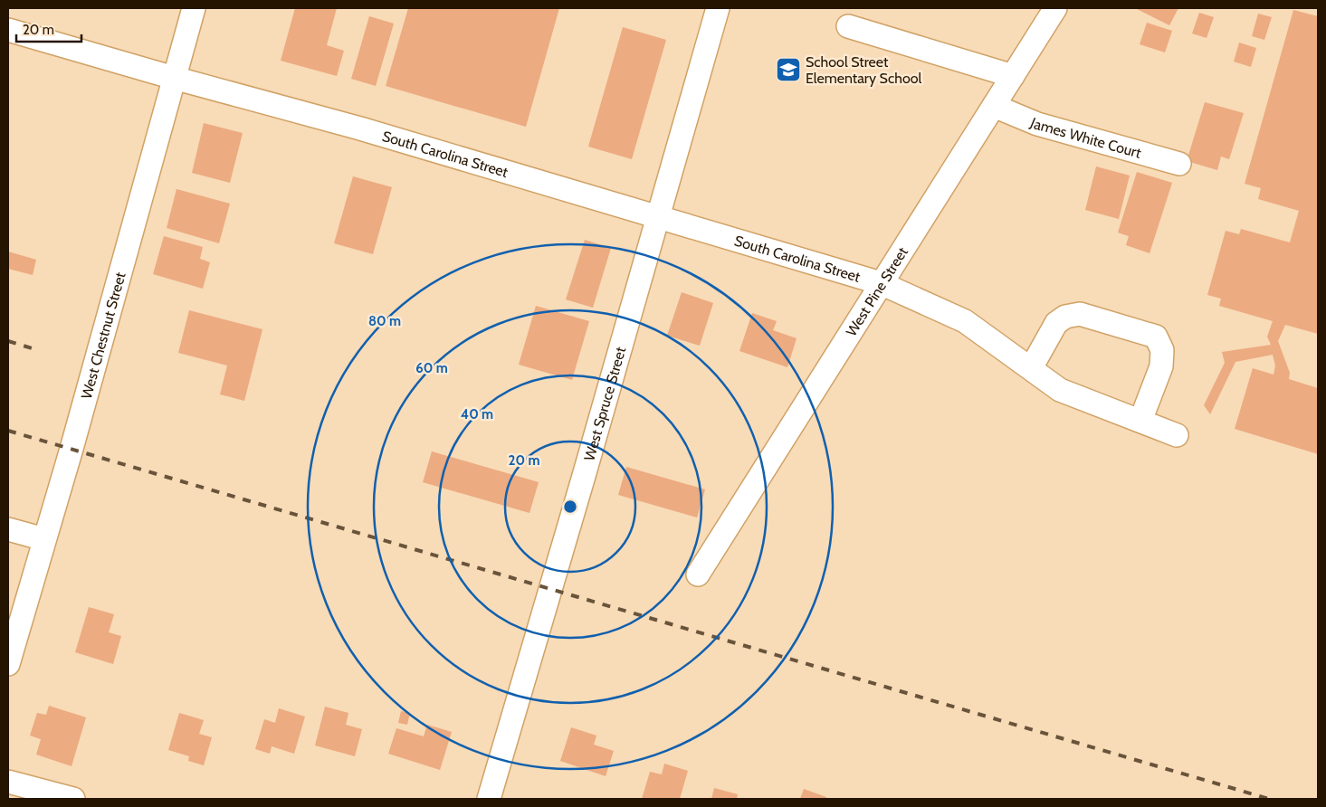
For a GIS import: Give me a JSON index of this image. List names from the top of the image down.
{
  "streets": {
    "street": [
      "James White Court",
      "South Carolina Street",
      "West Pine Street",
      "West Chestnut Street",
      "West Spruce Street"
    ]
  },
  "crossings": [
    ["James White Court", "West Pine Street"],
    ["South Carolina Street", "West Pine Street"],
    ["South Carolina Street", "West Chestnut Street"],
    ["South Carolina Street", "West Spruce Street"]
  ],
  "places": {
    "school or university": ["School Street Elementary School"]
  },
  "scale_bar": "20 m",
  "rings": [
    "80 m",
    "60 m",
    "40 m",
    "20 m"
  ]
}
